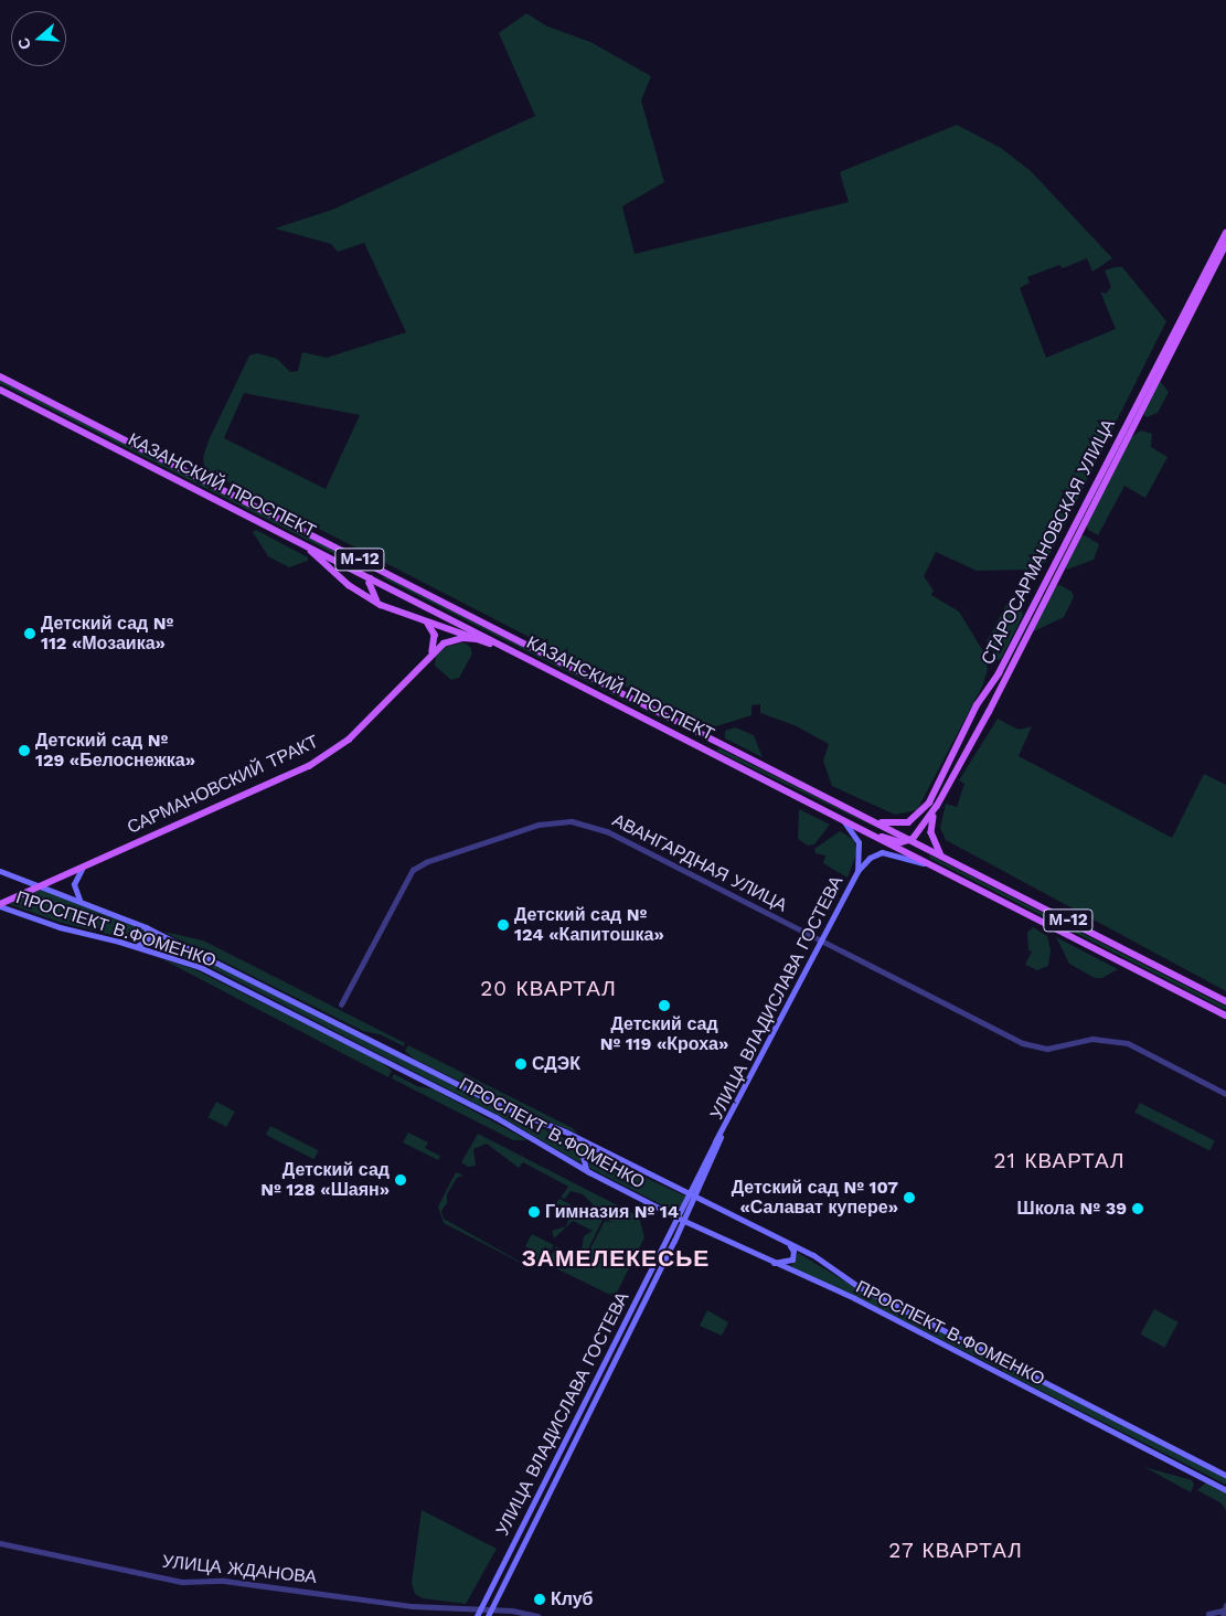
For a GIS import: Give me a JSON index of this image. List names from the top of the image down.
{
  "streets": {
    "main road": [
      "КАЗАНСКИЙ ПРОСПЕКТ",
      "СТАРОСАРМАНОВСКАЯ УЛИЦА",
      "М-12",
      "САРМАНОВСКИЙ ТРАКТ",
      "ПРОСПЕКТ В.ФОМЕНКО",
      "УЛИЦА ВЛАДИСЛАВА ГОСТЕВА"
    ],
    "street": ["АВАНГАРДНАЯ УЛИЦА", "УЛИЦА ЖДАНОВА"]
  },
  "crossings": [
    ["КАЗАНСКИЙ ПРОСПЕКТ", "СТАРОСАРМАНОВСКАЯ УЛИЦА"],
    ["КАЗАНСКИЙ ПРОСПЕКТ", "УЛИЦА ВЛАДИСЛАВА ГОСТЕВА"],
    ["САРМАНОВСКИЙ ТРАКТ", "ПРОСПЕКТ В.ФОМЕНКО"],
    ["АВАНГАРДНАЯ УЛИЦА", "УЛИЦА ВЛАДИСЛАВА ГОСТЕВА"],
    ["ПРОСПЕКТ В.ФОМЕНКО", "УЛИЦА ВЛАДИСЛАВА ГОСТЕВА"],
    ["УЛИЦА ВЛАДИСЛАВА ГОСТЕВА", "УЛИЦА ЖДАНОВА"]
  ],
  "districts": [
    "20 КВАРТАЛ",
    "21 КВАРТАЛ",
    "ЗАМЕЛЕКЕСЬЕ",
    "27 КВАРТАЛ"
  ],
  "places": [
    "Детский сад № 112 «Мозаика»",
    "Детский сад № 129 «Белоснежка»",
    "Детский сад № 124 «Капитошка»",
    "Детский сад № 119 «Кроха»",
    "СДЭК",
    "Детский сад № 128 «Шаян»",
    "Детский сад № 107 «Салават купере»",
    "Школа № 39",
    "Гимназия № 14",
    "Клуб"
  ],
  "north": "left"
}
